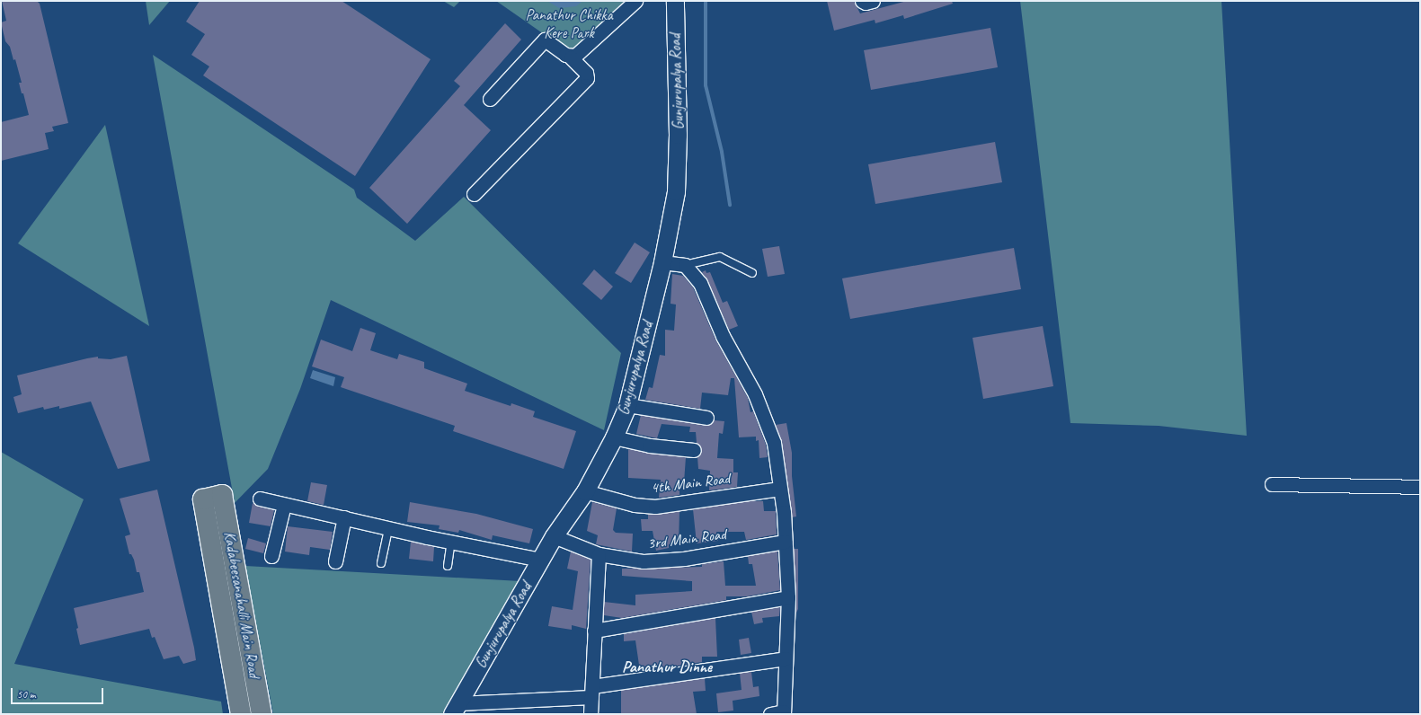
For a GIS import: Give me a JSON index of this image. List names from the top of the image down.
{
  "streets": {
    "main road": ["Kadabeesanahalli Main Road"],
    "street": ["Gunjurupalya Road", "4th Main Road", "3rd Main Road"]
  },
  "crossings": [
    ["Gunjurupalya Road", "4th Main Road"],
    ["Gunjurupalya Road", "3rd Main Road"]
  ],
  "districts": ["Panathur Dinne"],
  "parks": ["Panathur Chikka Kere Park"],
  "scale_bar": "50 m"
}
